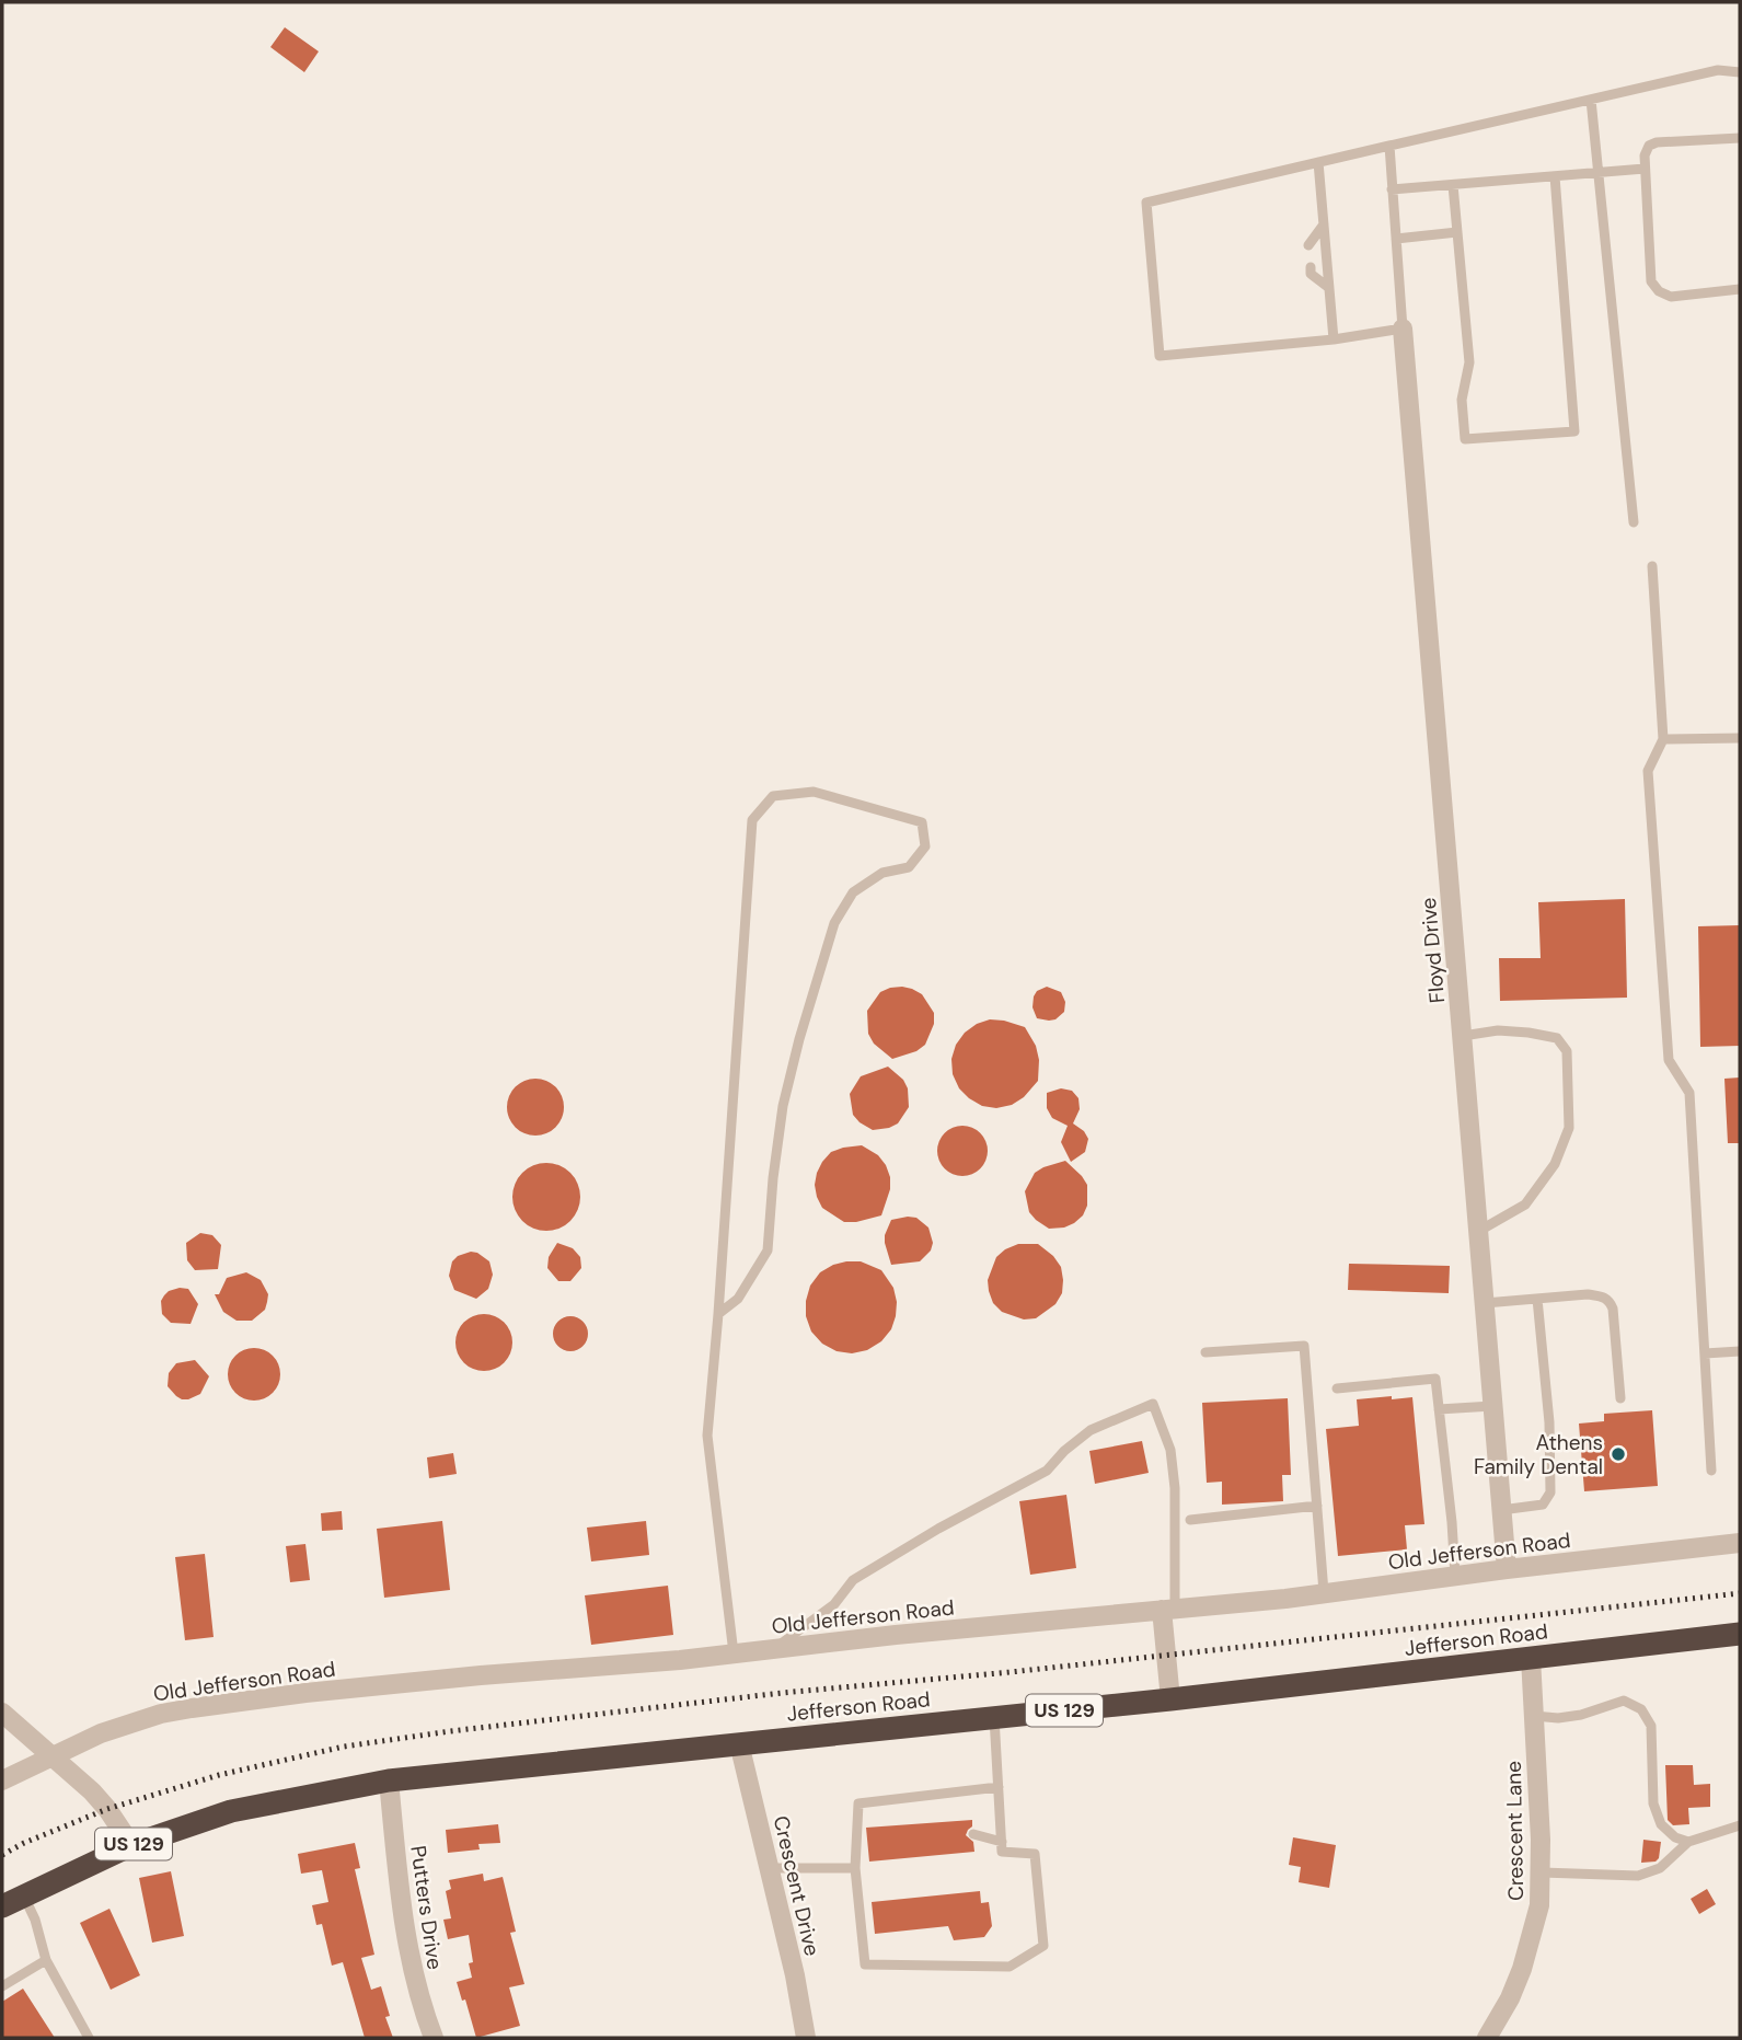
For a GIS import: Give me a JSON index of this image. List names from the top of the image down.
{
  "streets": {
    "highway": ["Jefferson Road", "US 129"],
    "street": [
      "Floyd Drive",
      "Old Jefferson Road",
      "Crescent Lane",
      "Crescent Drive",
      "Putters Drive"
    ]
  },
  "crossings": [
    ["Floyd Drive", "Old Jefferson Road"],
    ["Jefferson Road", "Crescent Lane"],
    ["Jefferson Road", "Crescent Drive"],
    ["Jefferson Road", "Putters Drive"]
  ],
  "places": ["Athens Family Dental"]
}
